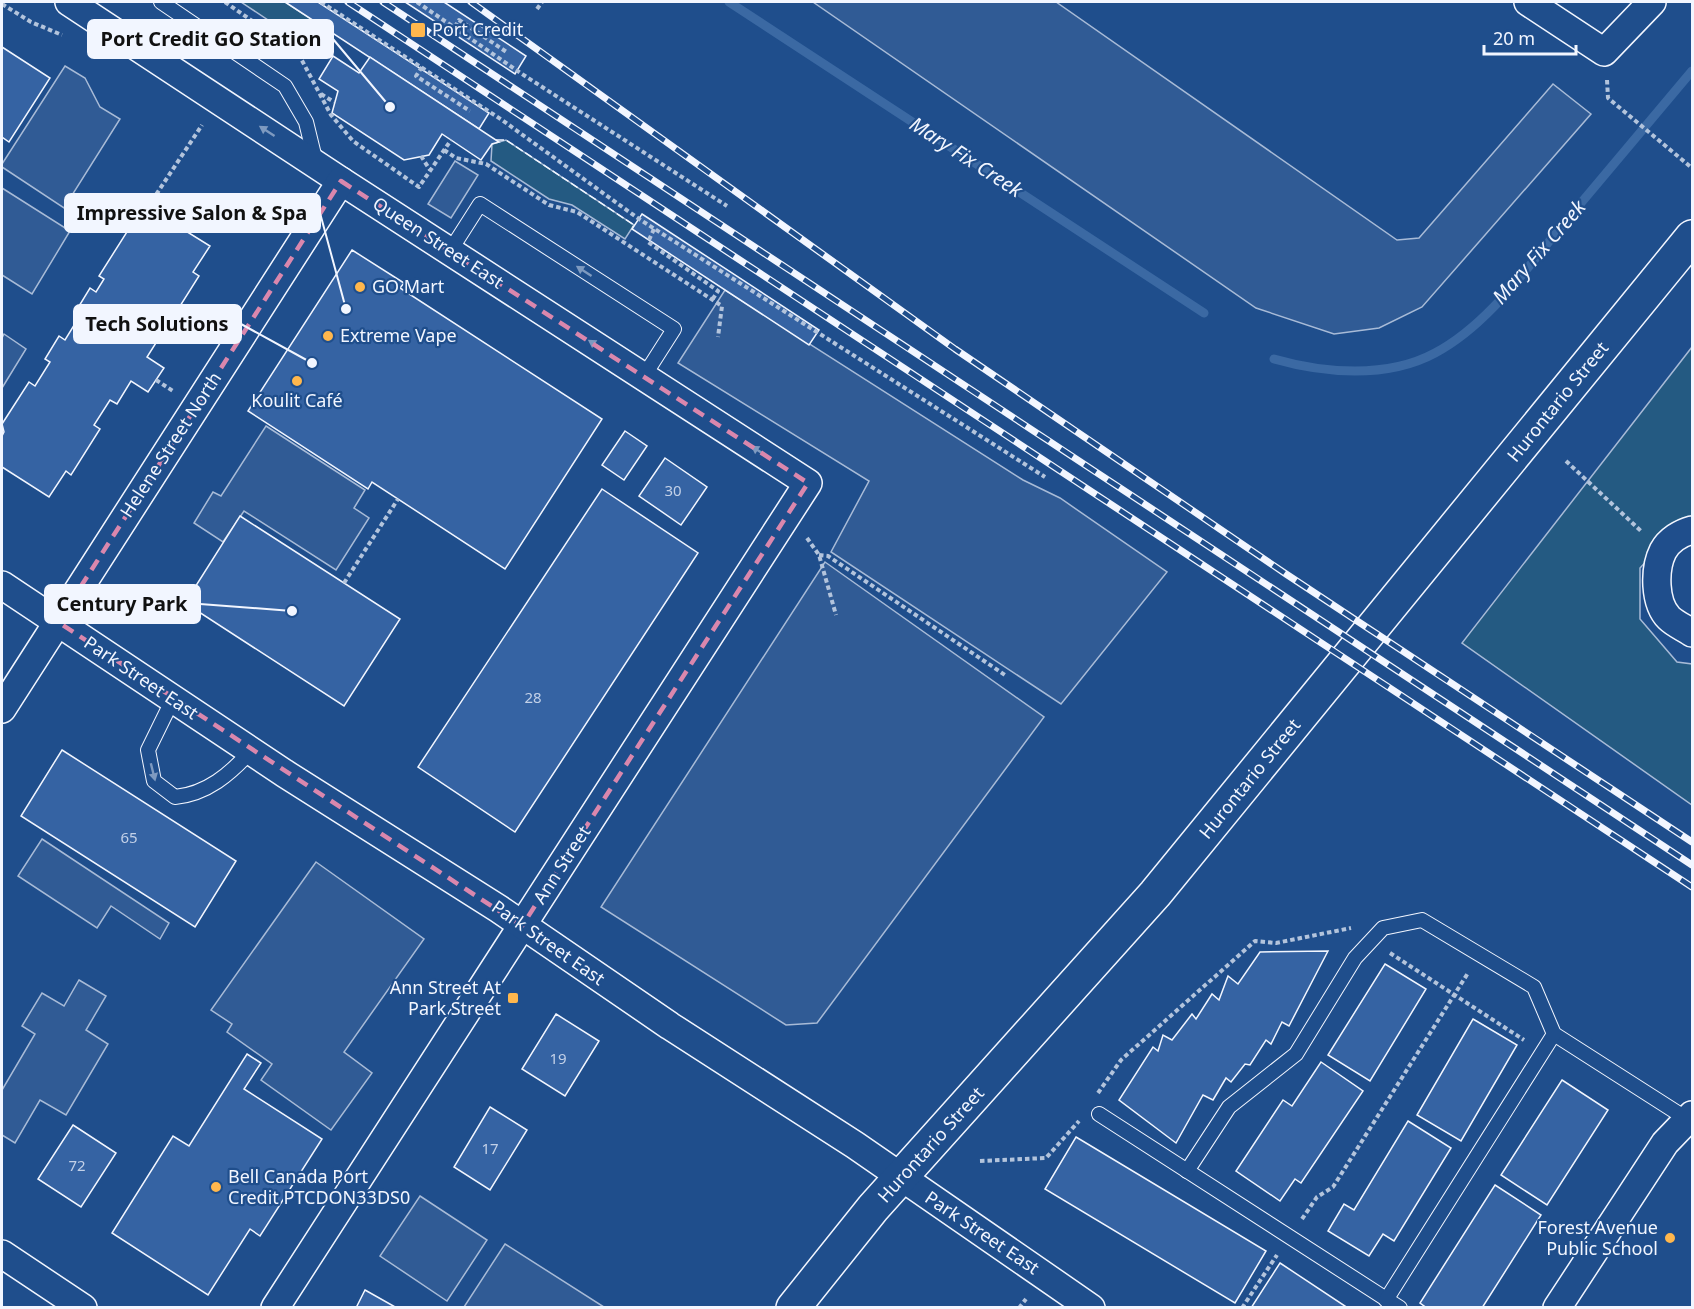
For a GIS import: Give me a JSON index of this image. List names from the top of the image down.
{
  "streets": {
    "main road": ["Hurontario Street"],
    "street": [
      "Queen Street East",
      "Helene Street North",
      "Park Street East",
      "Ann Street"
    ]
  },
  "crossings": [
    ["Queen Street East", "Helene Street North"],
    ["Queen Street East", "Ann Street"],
    ["Hurontario Street", "Park Street East"],
    ["Helene Street North", "Park Street East"],
    ["Park Street East", "Ann Street"]
  ],
  "one_way": ["Queen Street East"],
  "water": ["Mary Fix Creek"],
  "places": {
    "transit": ["Port Credit", "Ann Street At Park Street"],
    "other": [
      "Port Credit GO Station",
      "GO Mart",
      "Impressive Salon & Spa",
      "Extreme Vape",
      "Tech Solutions",
      "Koulit Café",
      "Century Park",
      "Bell Canada Port Credit PTCDON33DS0",
      "Forest Avenue Public School"
    ]
  },
  "house_numbers": [
    "30",
    "28",
    "65",
    "19",
    "17",
    "72"
  ],
  "scale_bar": "20 m"
}
